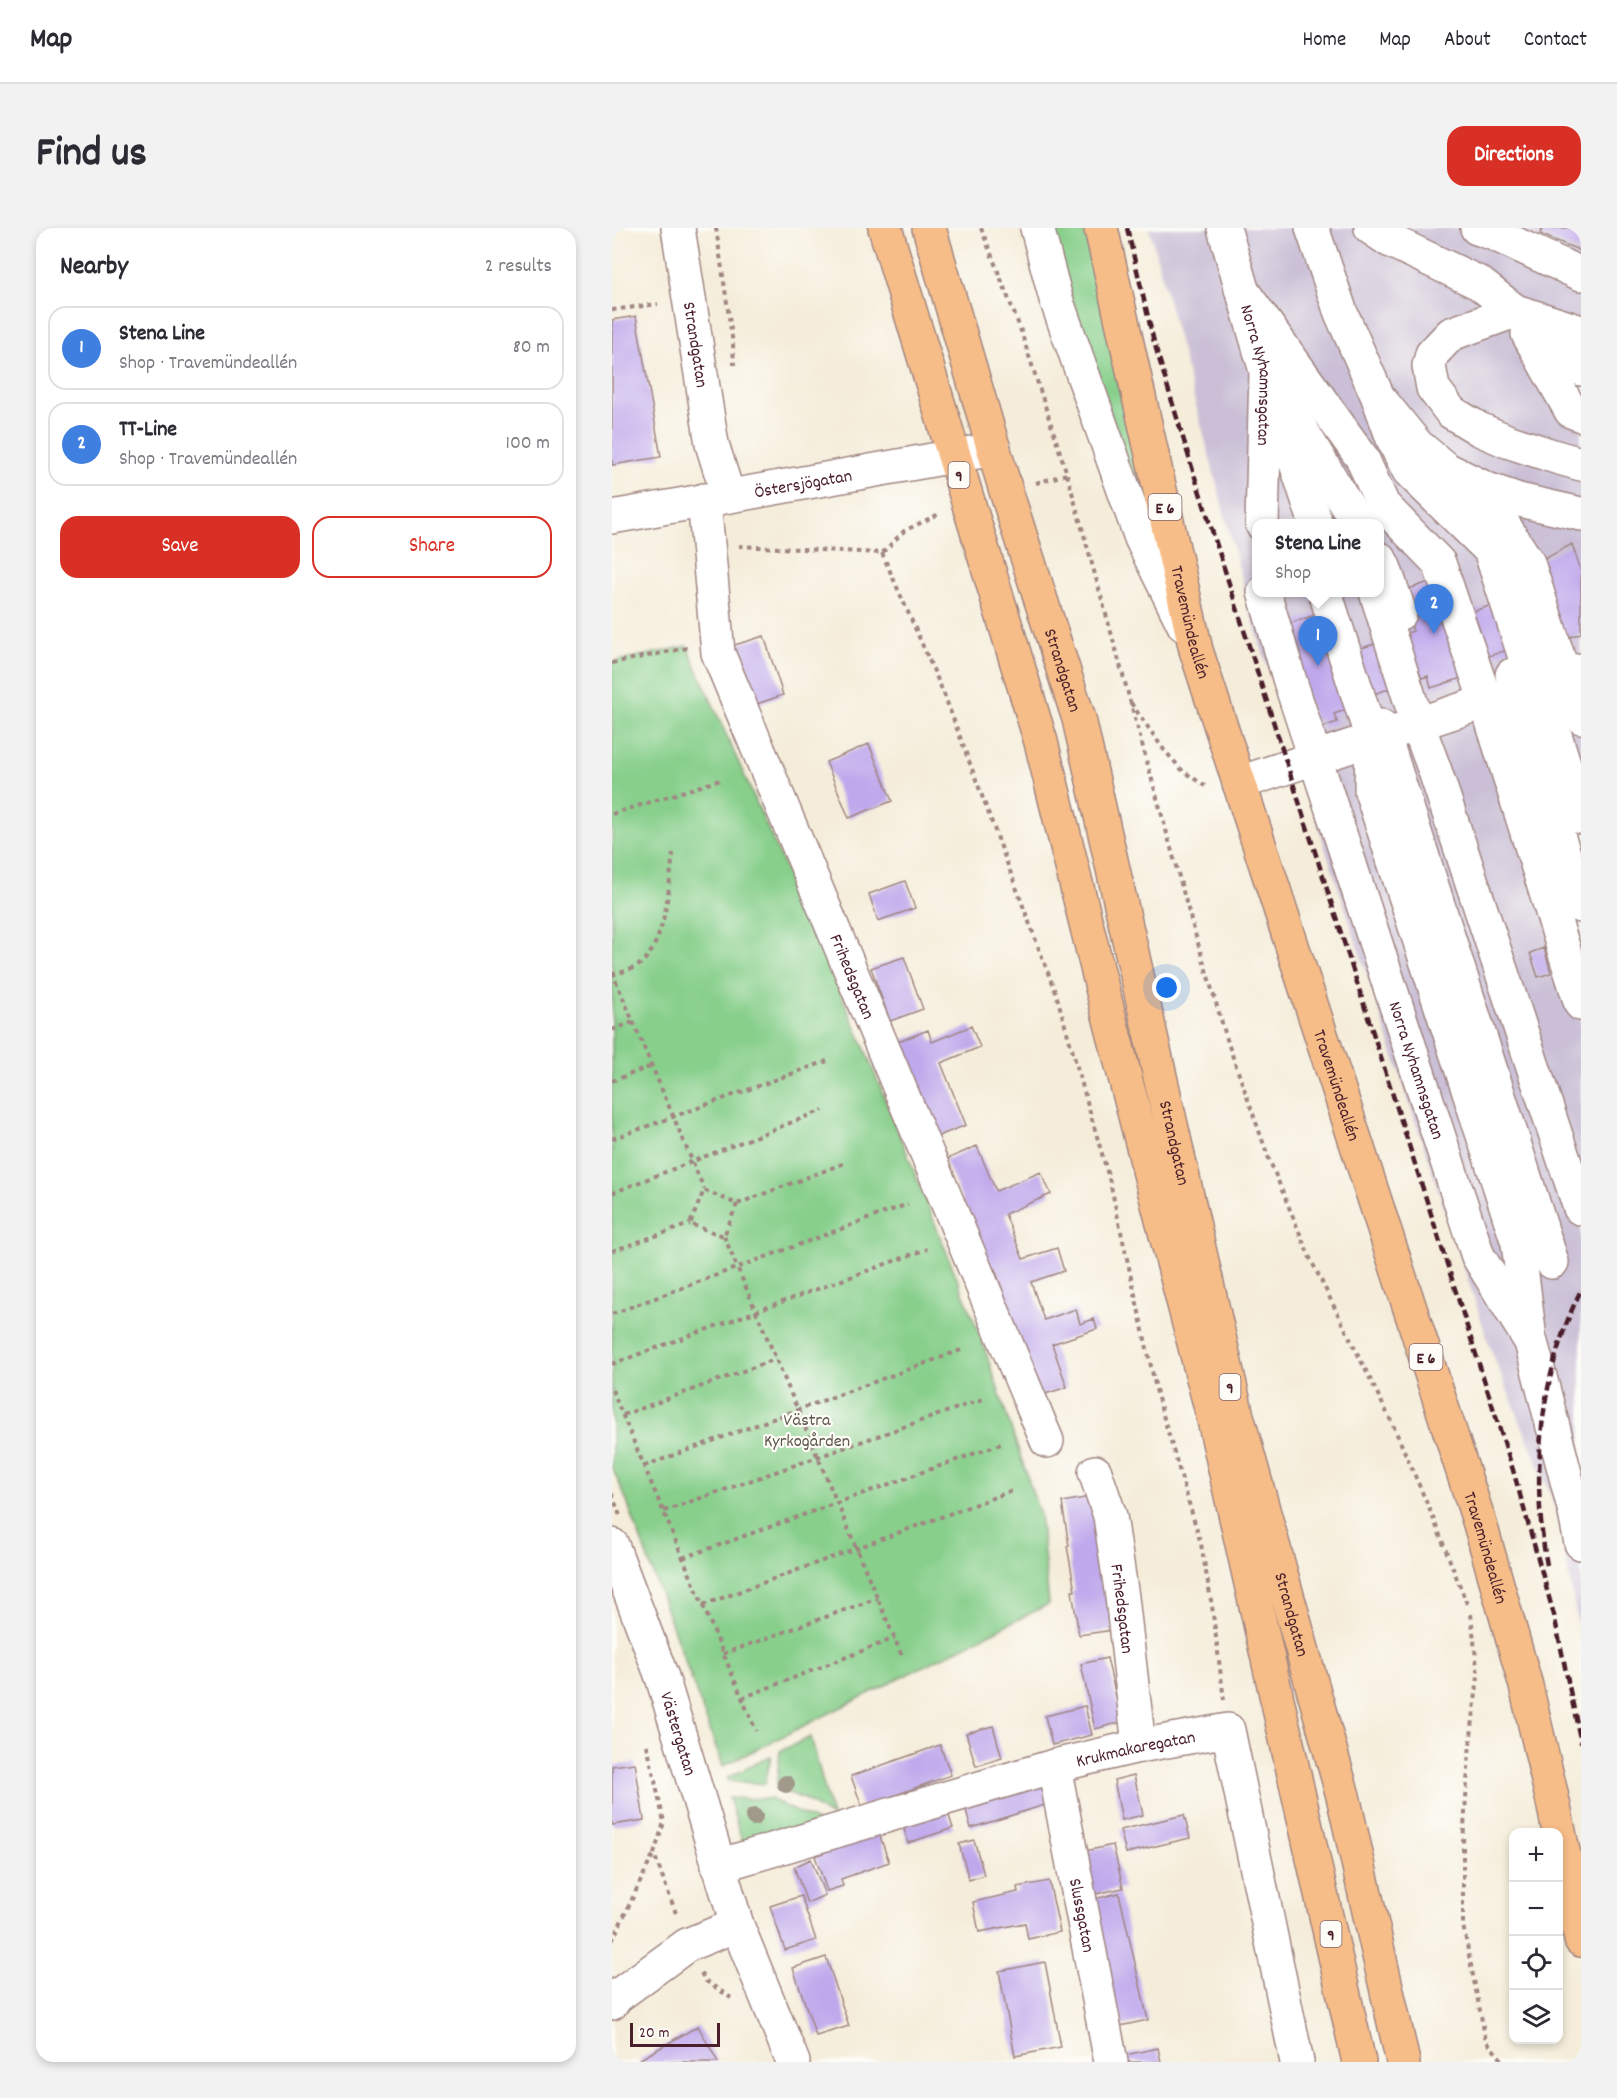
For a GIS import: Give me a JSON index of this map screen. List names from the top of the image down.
{
  "streets": {
    "main road": [
      "Strandgatan",
      "9",
      "E 6",
      "Travemündeallén"
    ],
    "street": [
      "Norra Nyhamnsgatan",
      "Östersjögatan",
      "Frihedsgatan",
      "Västergatan",
      "Krukmakaregatan",
      "Slussgatan"
    ]
  },
  "crossings": [
    ["Strandgatan", "Östersjögatan"],
    ["Strandgatan", "Frihedsgatan"],
    ["Östersjögatan", "Frihedsgatan"],
    ["Frihedsgatan", "Krukmakaregatan"],
    ["Västergatan", "Krukmakaregatan"],
    ["Krukmakaregatan", "Slussgatan"]
  ],
  "parks": ["Västra Kyrkogården"],
  "scale_bar": "20 m",
  "page": {
    "header": "Map",
    "nav": [
      "Home",
      "Map",
      "About",
      "Contact"
    ],
    "title": "Find us",
    "buttons": [
      "Directions",
      ["Save", "Share"]
    ],
    "heading": ["Nearby", "2 results"],
    "list": [
      {
        "mark": "1",
        "name": "Stena Line",
        "note": "Shop · Travemündeallén",
        "value": "80 m"
      },
      {
        "mark": "2",
        "name": "TT-Line",
        "note": "Shop · Travemündeallén",
        "value": "100 m"
      }
    ],
    "popup": ["Stena Line", "Shop"],
    "pins": ["2", "1"],
    "map_buttons": ["+", "−"],
    "scale": "20 m"
  }
}
